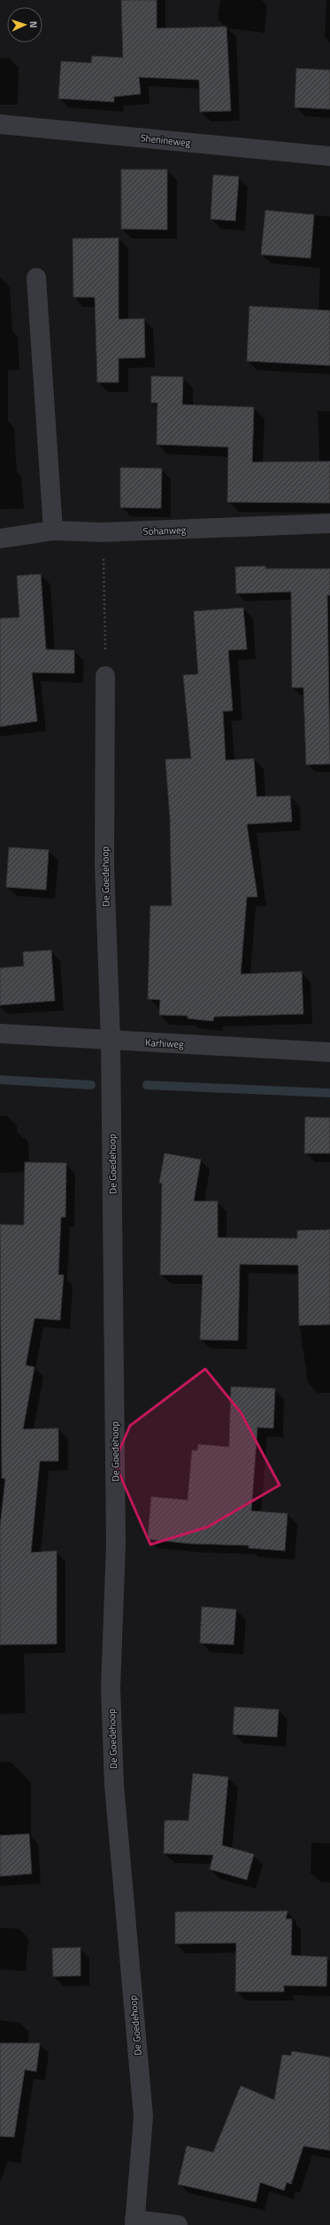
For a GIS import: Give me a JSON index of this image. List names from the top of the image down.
{
  "streets": {
    "street": [
      "Shenineweg",
      "Sohanweg",
      "De Goedehoop",
      "Karhiweg"
    ]
  },
  "crossings": [
    ["De Goedehoop", "Karhiweg"]
  ],
  "north": "right"
}
